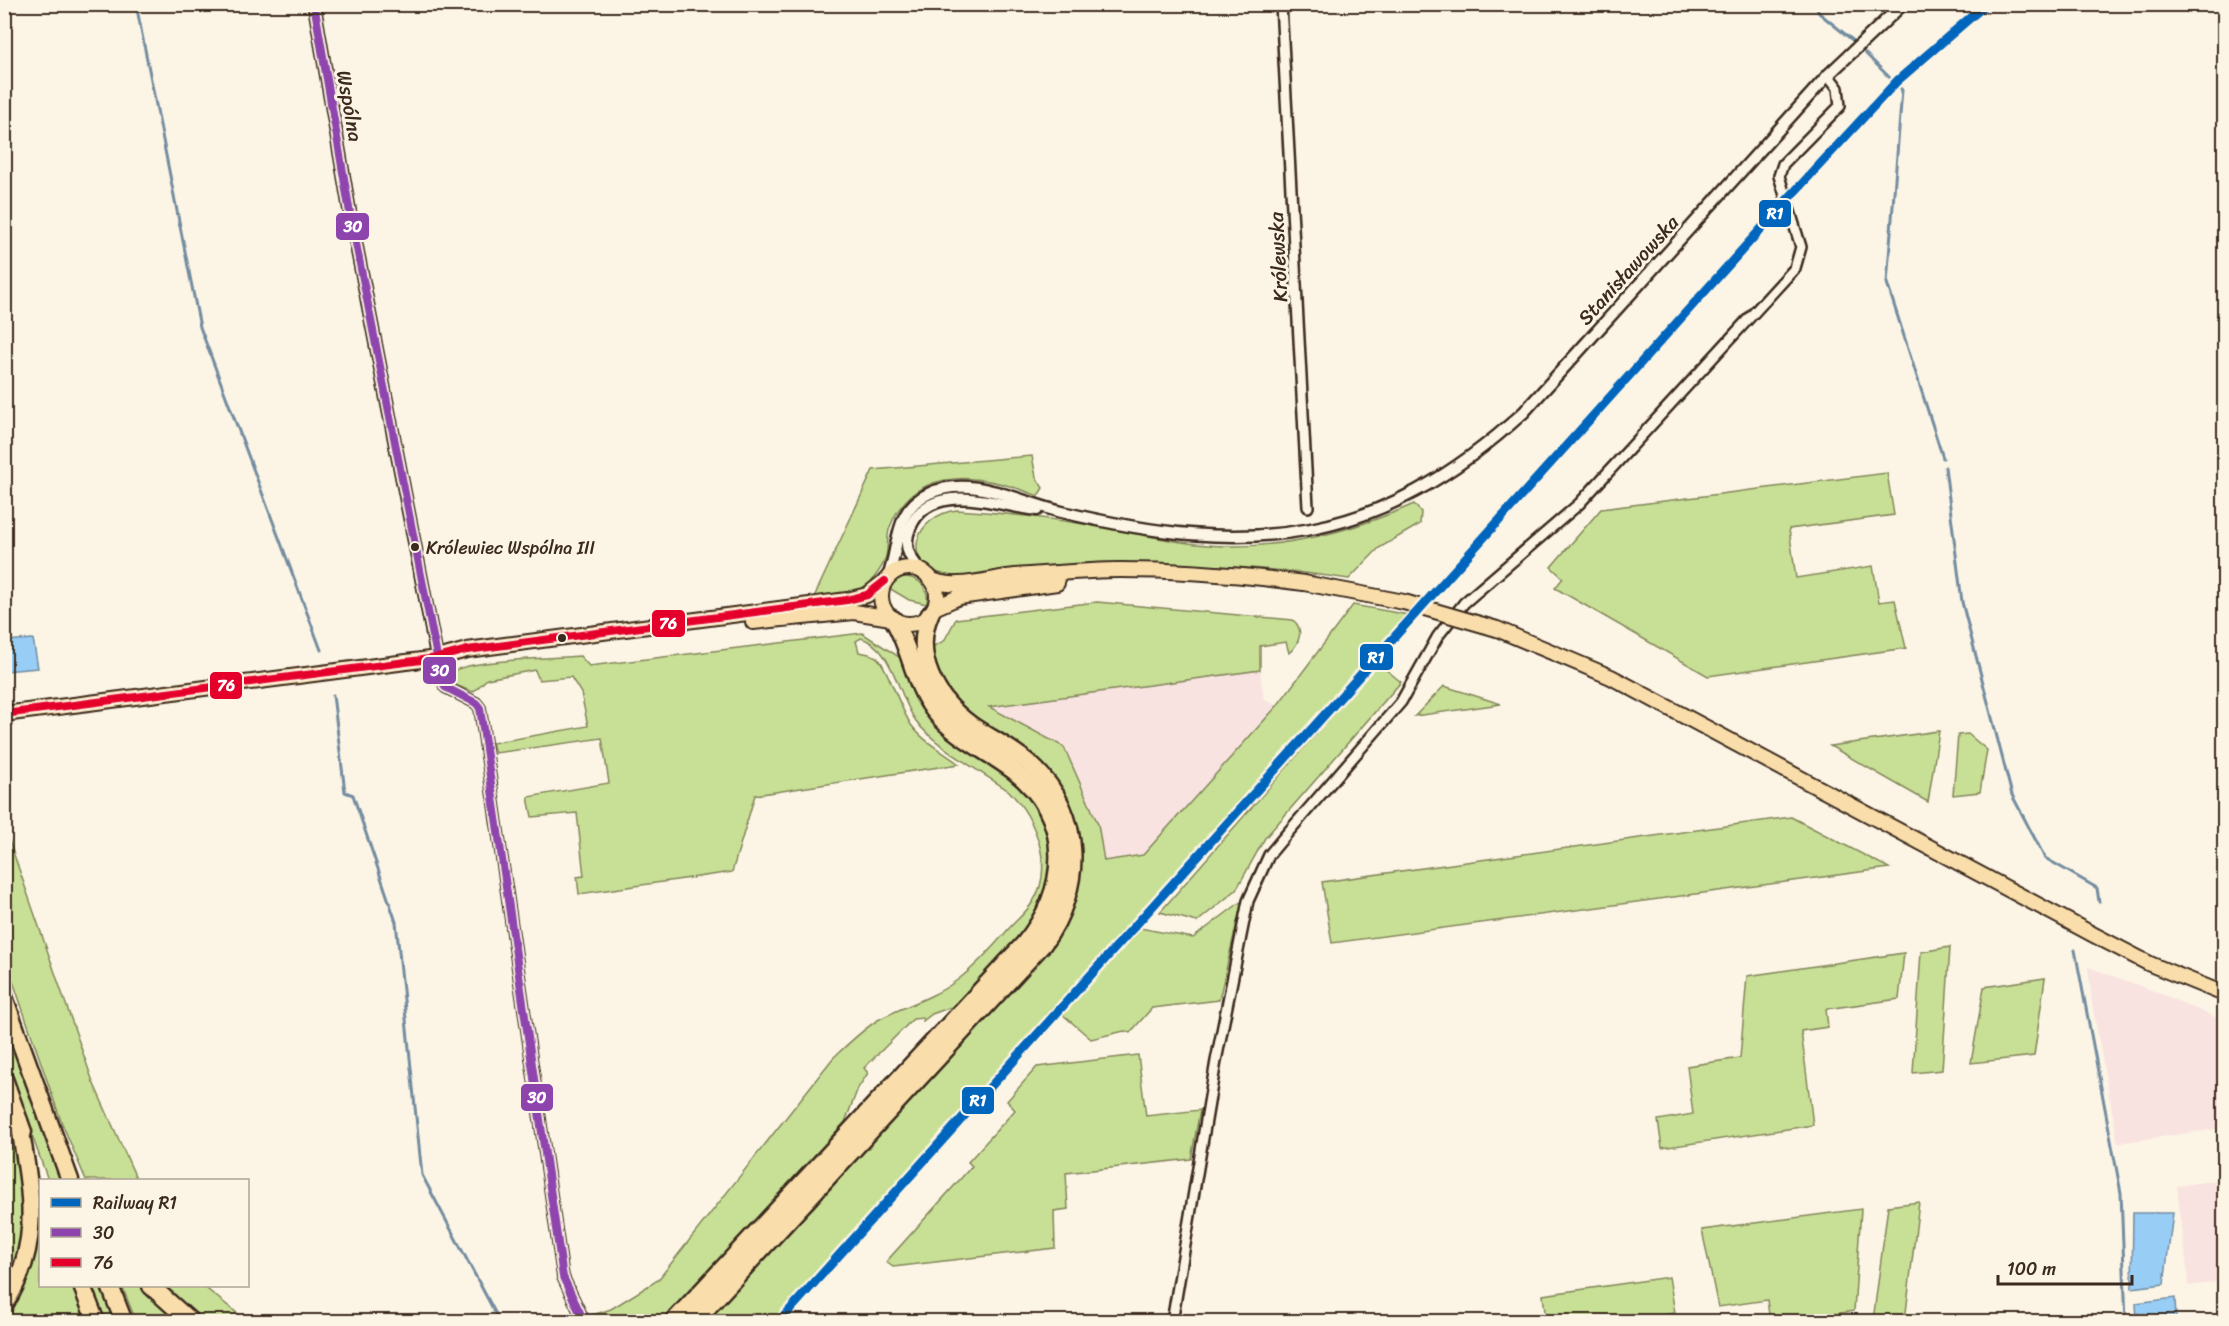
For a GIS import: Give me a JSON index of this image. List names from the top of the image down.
{
  "streets": {
    "street": ["Wspólna", "Królewska", "Stanisławowska"]
  },
  "places": ["Królewiec Wspólna III"],
  "lines": ["rail line R1", "transit line 30", "transit line 76"],
  "legend": ["Railway R1", "30", "76"],
  "scale_bar": "100 m"
}
